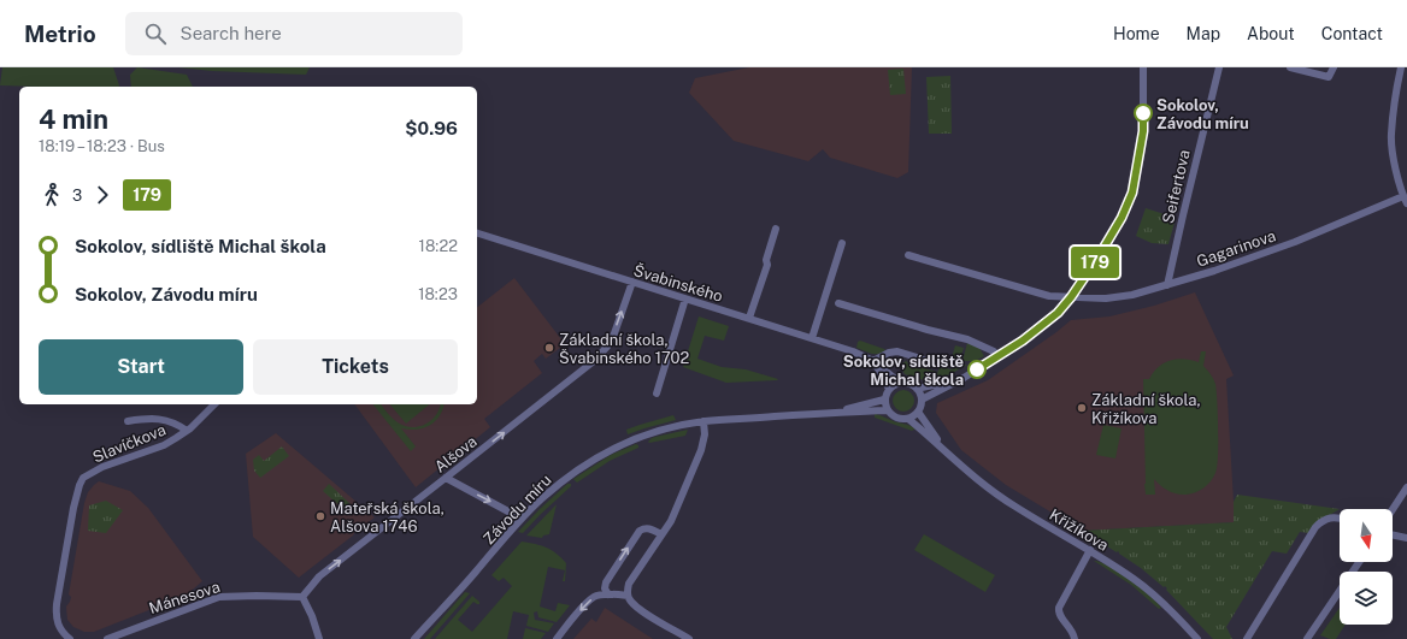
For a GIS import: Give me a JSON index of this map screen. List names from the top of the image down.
{
  "streets": {
    "street": [
      "Seifertova",
      "Gagarinova",
      "Švabinského",
      "Slavíčkova",
      "Alšova",
      "Závodu míru",
      "Křižíkova",
      "Mánesova"
    ]
  },
  "crossings": [
    ["Seifertova", "Gagarinova"],
    ["Švabinského", "Alšova"],
    ["Švabinského", "Závodu míru"],
    ["Švabinského", "Křižíkova"],
    ["Alšova", "Mánesova"],
    ["Závodu míru", "Křižíkova"]
  ],
  "one_way": ["Alšova"],
  "places": [
    "Sokolov, Závodu míru",
    "Základní škola, Švabinského 1702",
    "Sokolov, sídliště Michal škola",
    "Základní škola, Křižíkova",
    "Mateřská škola, Alšova 1746"
  ],
  "lines": ["bus line 179"],
  "north": "bottom",
  "page": {
    "header": "Metrio",
    "search": "Search here",
    "nav": [
      "Home",
      "Map",
      "About",
      "Contact"
    ],
    "on_map": "179",
    "heading": ["4 min", "18:19 – 18:23 · Bus", "$0.96"],
    "legs": ["3", "179"],
    "list": [
      {
        "name": "Sokolov, sídliště Michal škola",
        "value": "18:22"
      },
      {
        "name": "Sokolov, Závodu míru",
        "value": "18:23"
      }
    ],
    "buttons": ["Start", "Tickets"]
  }
}
